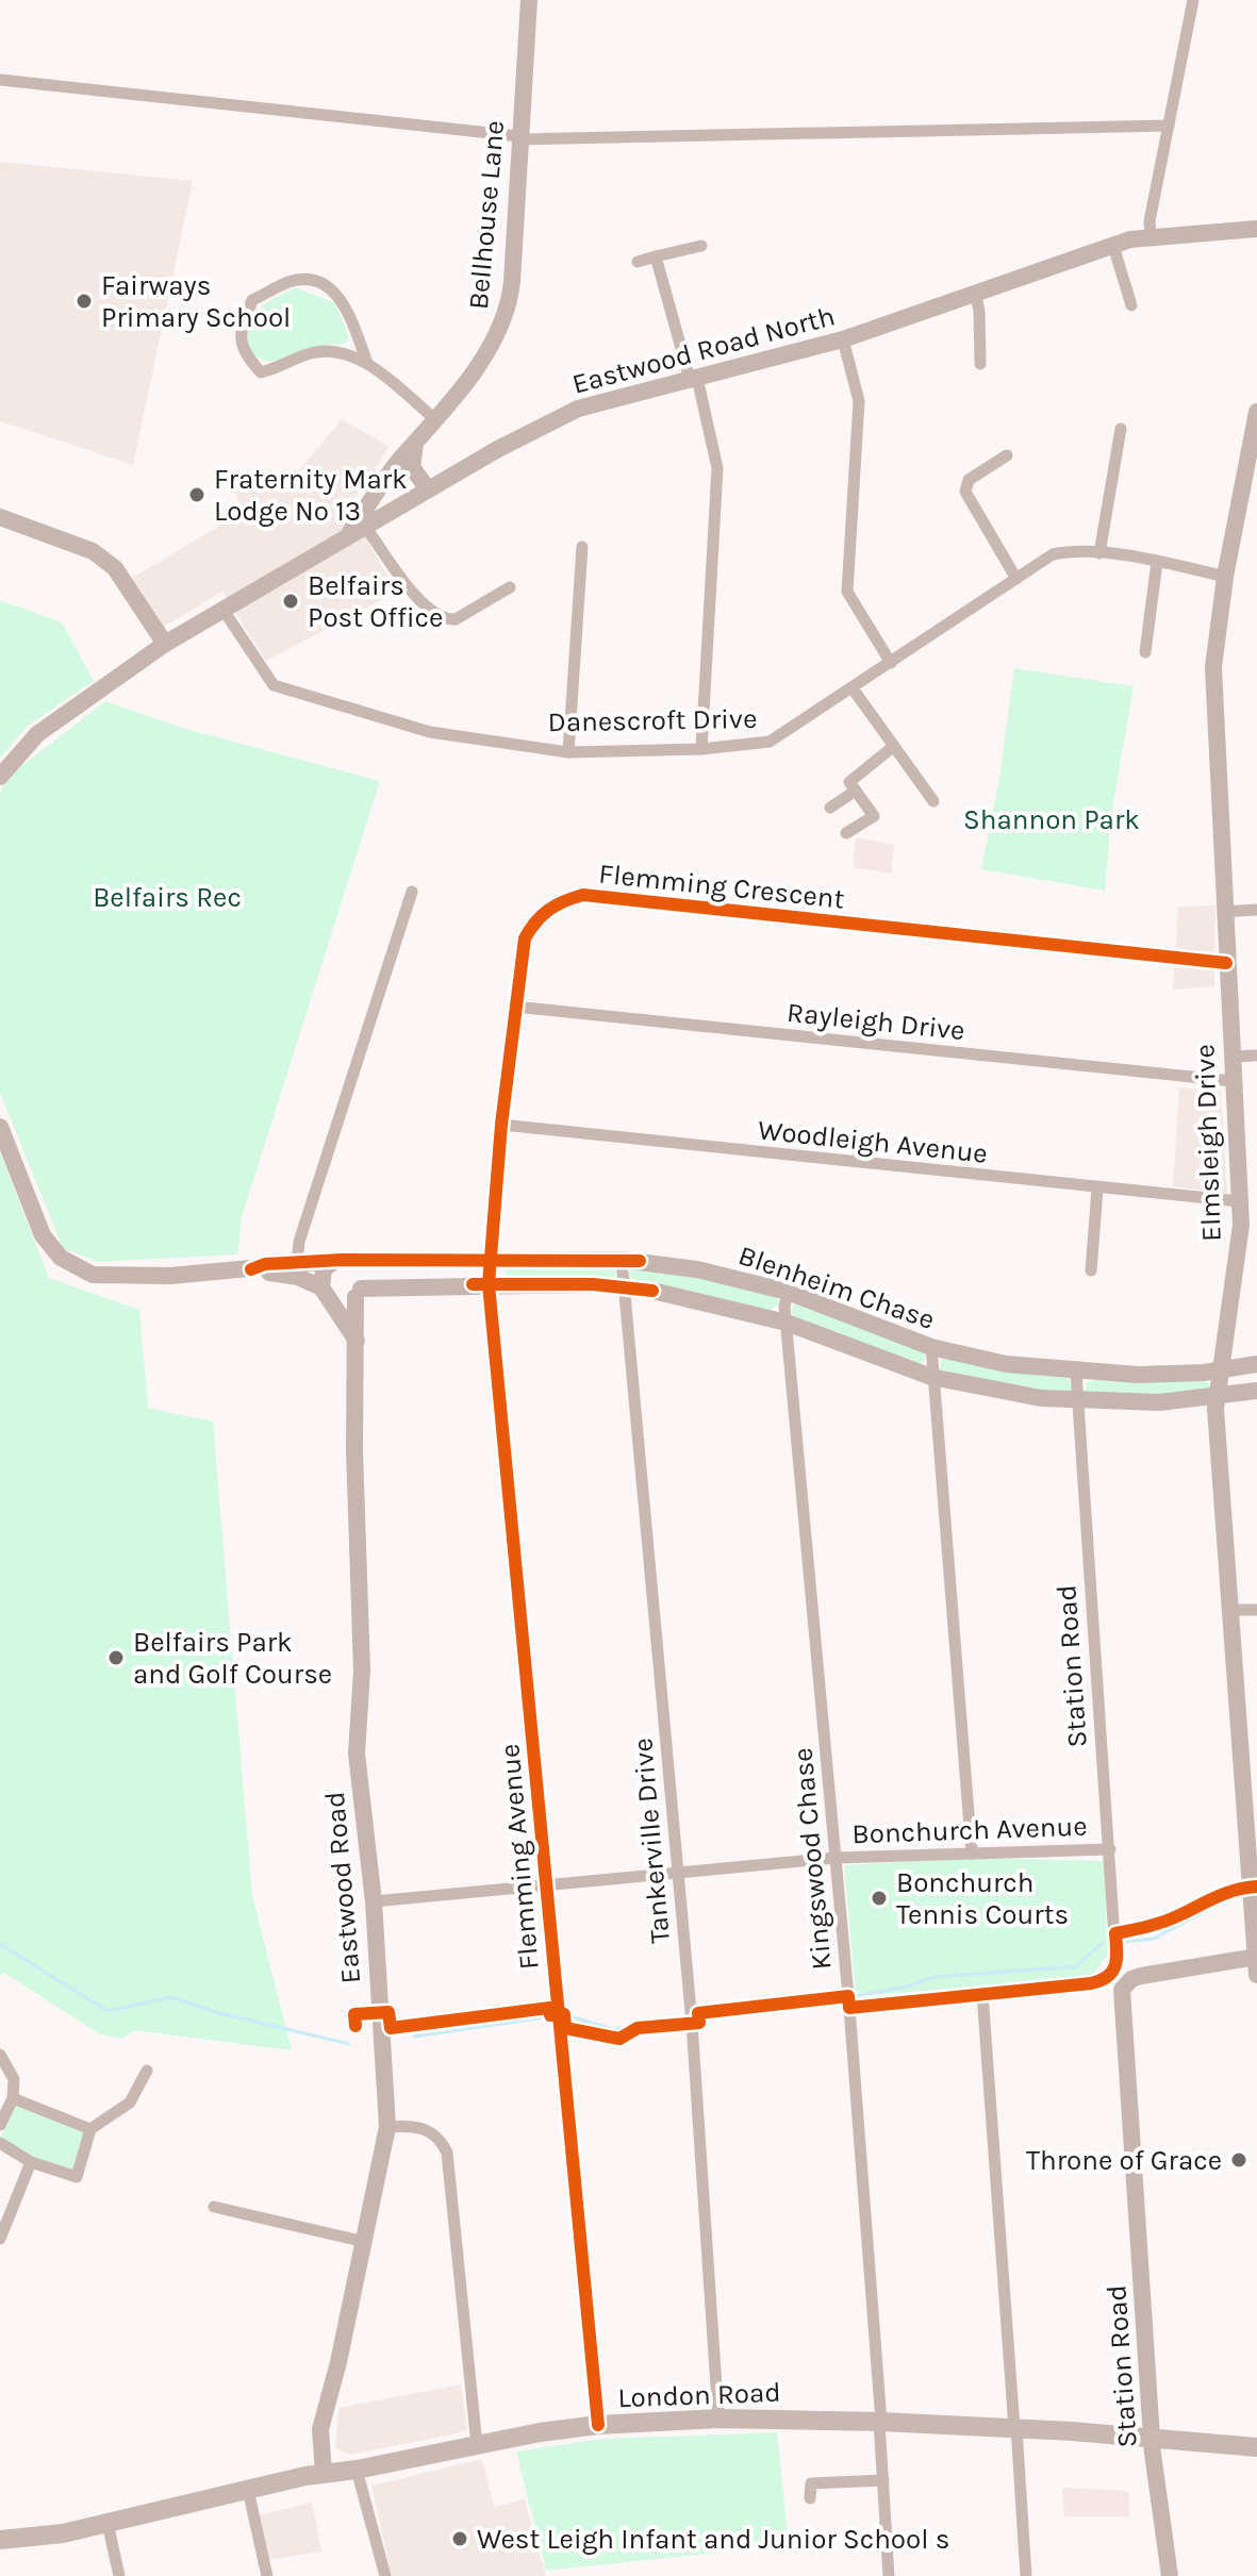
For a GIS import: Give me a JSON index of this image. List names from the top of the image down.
{
  "streets": {
    "main road": ["London Road"],
    "street": [
      "Bellhouse Lane",
      "Eastwood Road North",
      "Danescroft Drive",
      "Flemming Crescent",
      "Rayleigh Drive",
      "Woodleigh Avenue",
      "Elmsleigh Drive",
      "Blenheim Chase",
      "Station Road",
      "Bonchurch Avenue",
      "Tankerville Drive",
      "Flemming Avenue",
      "Kingswood Chase",
      "Eastwood Road"
    ]
  },
  "crossings": [
    ["Bellhouse Lane", "Eastwood Road North"],
    ["Eastwood Road North", "Danescroft Drive"],
    ["Danescroft Drive", "Elmsleigh Drive"],
    ["Flemming Crescent", "Rayleigh Drive"],
    ["Flemming Crescent", "Woodleigh Avenue"],
    ["Flemming Crescent", "Elmsleigh Drive"],
    ["Flemming Crescent", "Blenheim Chase"],
    ["Flemming Crescent", "Flemming Avenue"],
    ["Rayleigh Drive", "Elmsleigh Drive"],
    ["Woodleigh Avenue", "Elmsleigh Drive"],
    ["Elmsleigh Drive", "Blenheim Chase"],
    ["Elmsleigh Drive", "Station Road"],
    ["Blenheim Chase", "Station Road"],
    ["Blenheim Chase", "Tankerville Drive"],
    ["Blenheim Chase", "Flemming Avenue"],
    ["Blenheim Chase", "Kingswood Chase"],
    ["Blenheim Chase", "Eastwood Road"],
    ["Station Road", "Bonchurch Avenue"],
    ["Station Road", "London Road"],
    ["Bonchurch Avenue", "Tankerville Drive"],
    ["Bonchurch Avenue", "Flemming Avenue"],
    ["Bonchurch Avenue", "Kingswood Chase"],
    ["Bonchurch Avenue", "Eastwood Road"],
    ["Tankerville Drive", "London Road"],
    ["Flemming Avenue", "London Road"],
    ["Kingswood Chase", "London Road"],
    ["Eastwood Road", "London Road"]
  ],
  "parks": ["Shannon Park", "Belfairs Rec"],
  "places": [
    "Fairways Primary School",
    "Fraternity Mark Lodge No 13",
    "Belfairs Post Office",
    "Belfairs Park and Golf Course",
    "Bonchurch Tennis Courts",
    "Throne of Grace",
    "West Leigh Infant and Junior School s"
  ]
}
